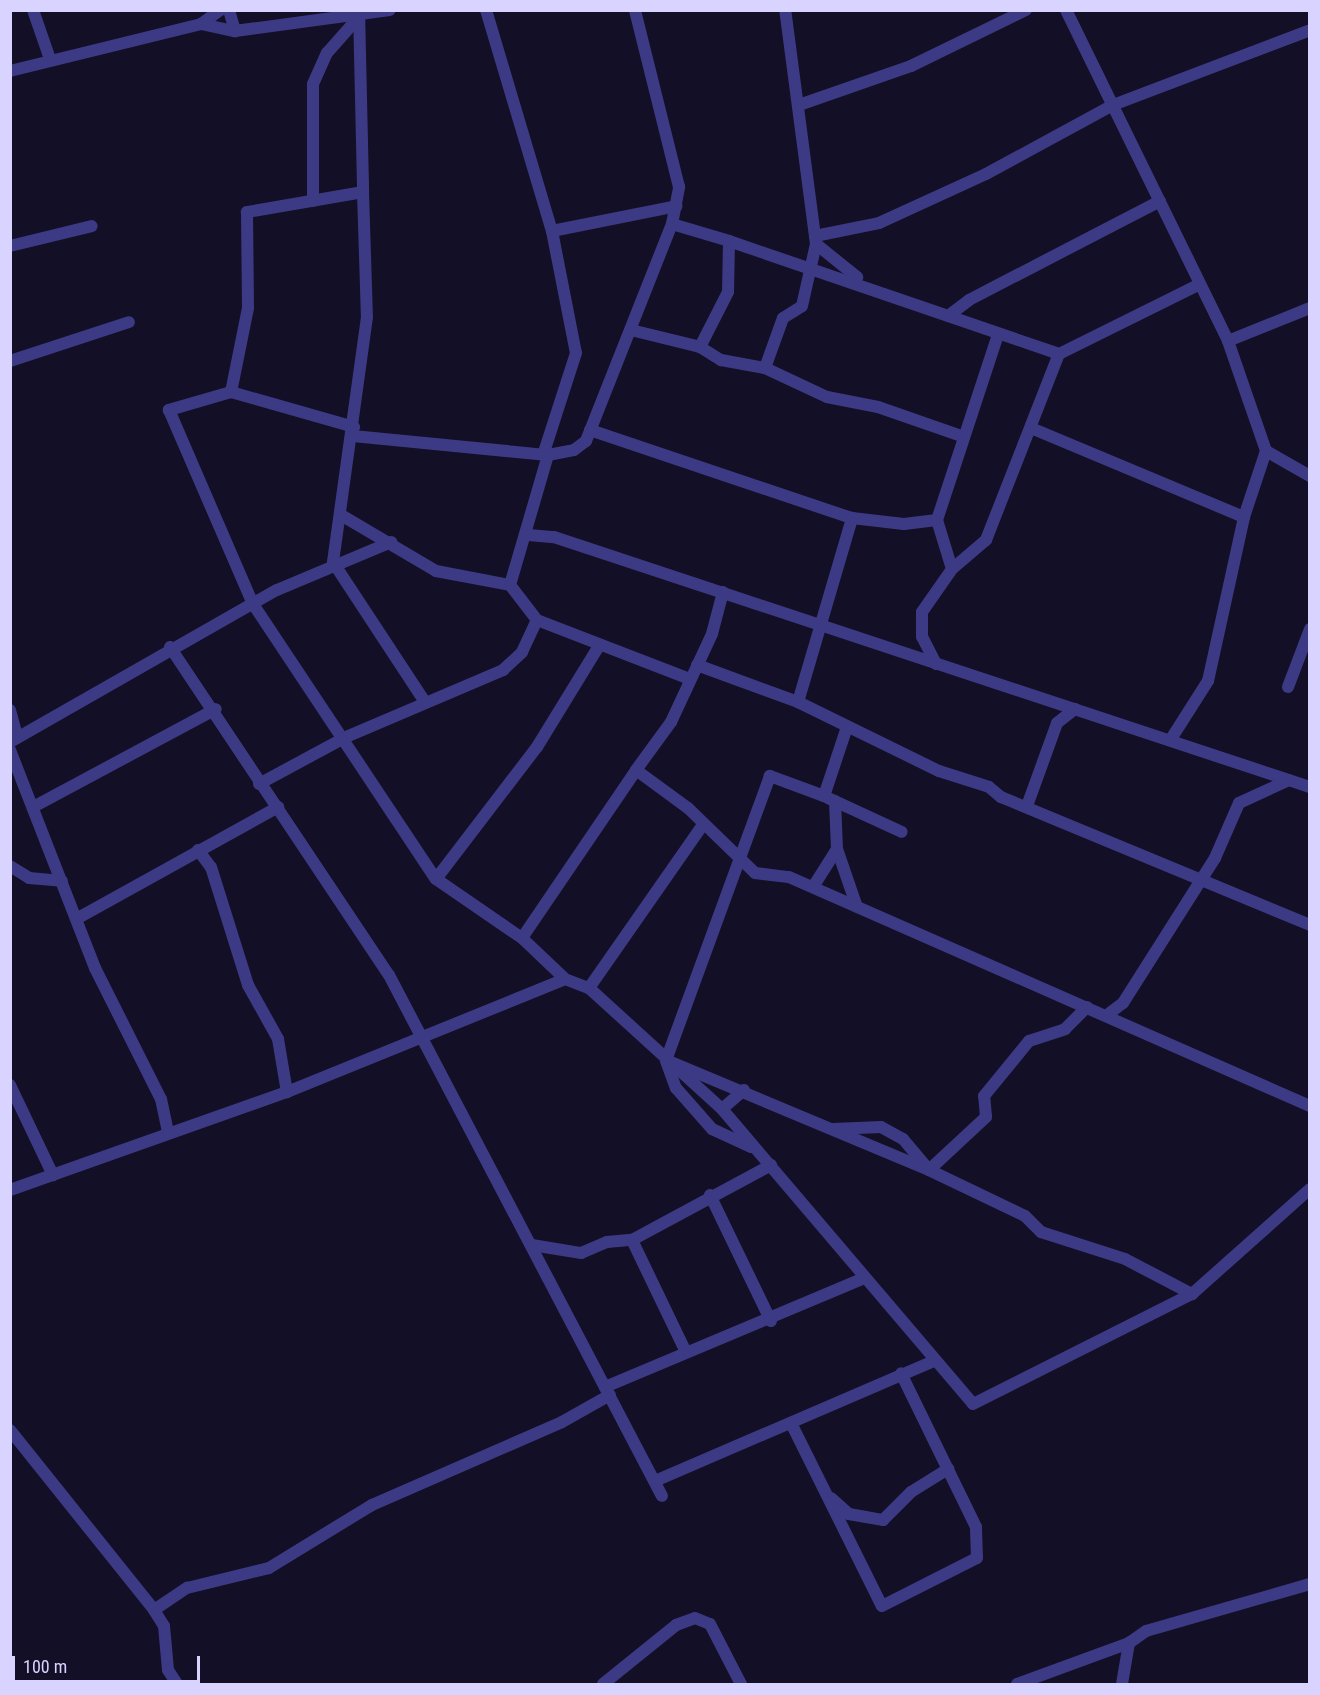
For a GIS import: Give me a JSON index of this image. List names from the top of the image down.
{
  "scale_bar": "100 m"
}
